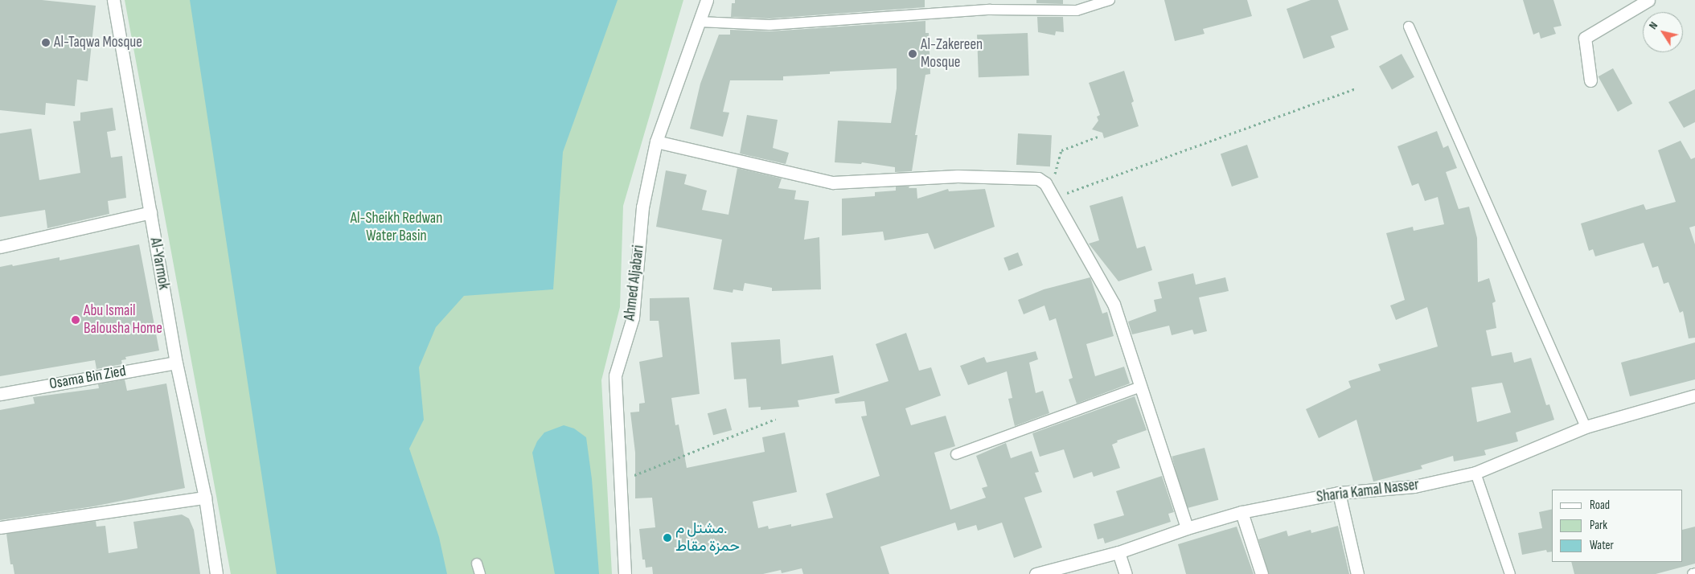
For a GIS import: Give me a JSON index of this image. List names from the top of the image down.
{
  "streets": {
    "street": [
      "Al-Yarmok",
      "Ahmed Aljabari",
      "Osama Bin Zied",
      "Sharia Kamal Nasser"
    ]
  },
  "crossings": [
    ["Al-Yarmok", "Osama Bin Zied"]
  ],
  "parks": ["Al-Sheikh Redwan Water Basin"],
  "places": [
    "Al-Taqwa Mosque",
    "Al-Zakereen Mosque",
    "Abu Ismail Balousha Home",
    "مشتل م. حمزة مقاط"
  ],
  "legend": ["Road", "Park", "Water"],
  "north": "top left"
}
